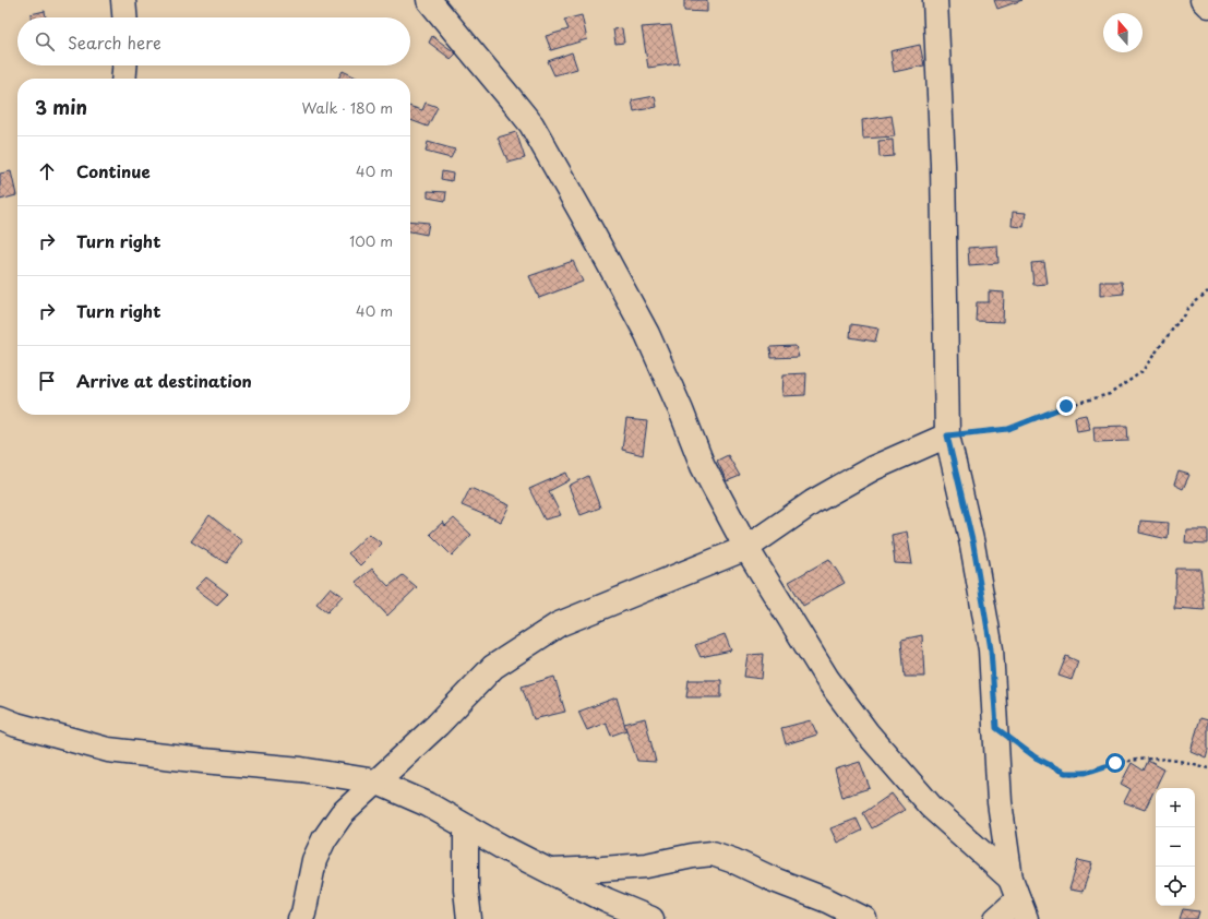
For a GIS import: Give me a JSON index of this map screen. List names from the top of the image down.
{
  "north": "top",
  "page": {
    "search": "Search here",
    "heading": ["3 min", "Walk · 180 m"],
    "list": [
      ["Continue", "40 m"],
      ["Turn right", "100 m"],
      ["Turn right", "40 m"],
      "Arrive at destination"
    ],
    "map_buttons": ["+", "−"]
  }
}
